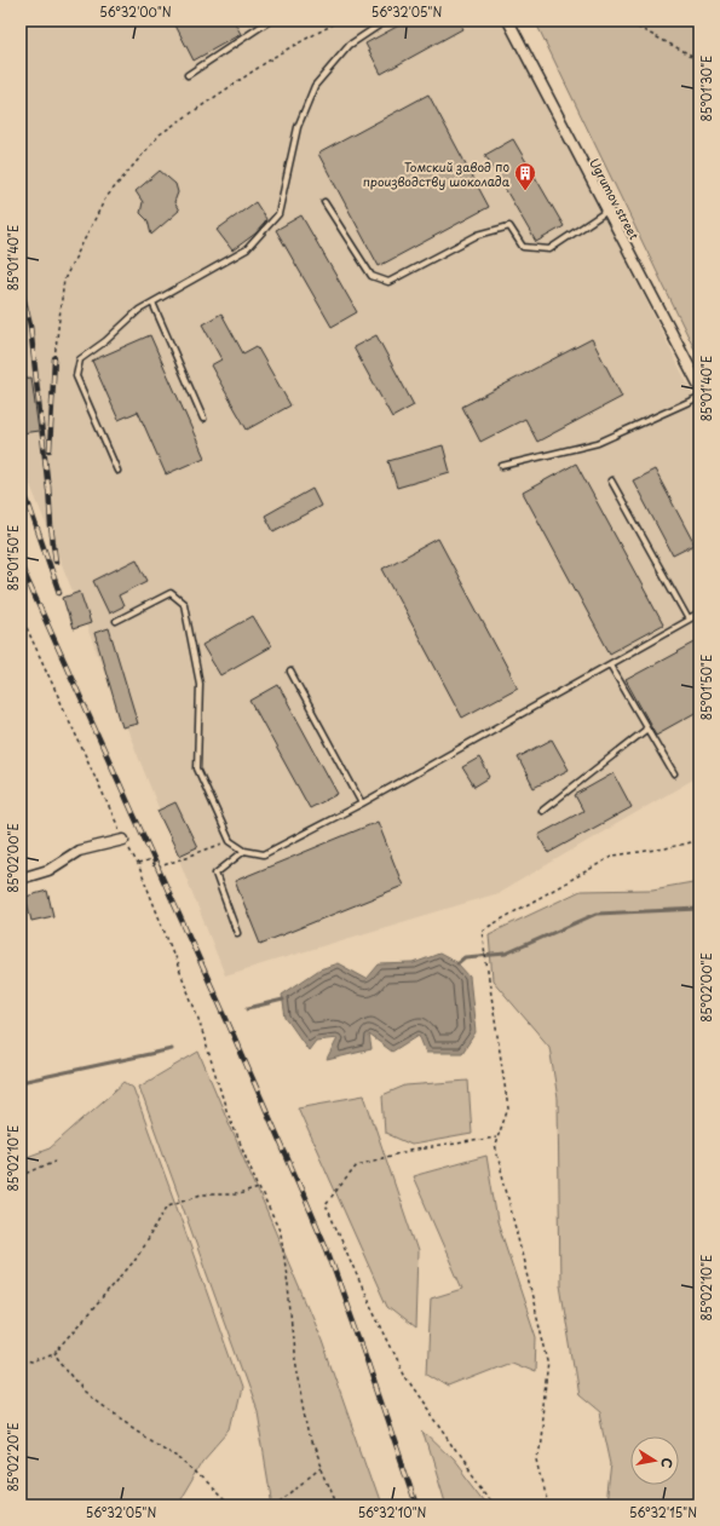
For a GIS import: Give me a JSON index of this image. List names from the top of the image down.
{
  "streets": {
    "street": ["Ugrumov street"]
  },
  "places": {
    "building": ["Томский завод по производству шоколада"]
  },
  "north": "right",
  "coordinates": [
    "56°32'00\"N",
    "56°32'05\"N",
    "85°01'30\"E",
    "85°01'40\"E",
    "85°01'50\"E",
    "85°02'00\"E",
    "85°02'10\"E",
    "85°02'20\"E",
    "56°32'10\"N",
    "56°32'15\"N"
  ]
}
